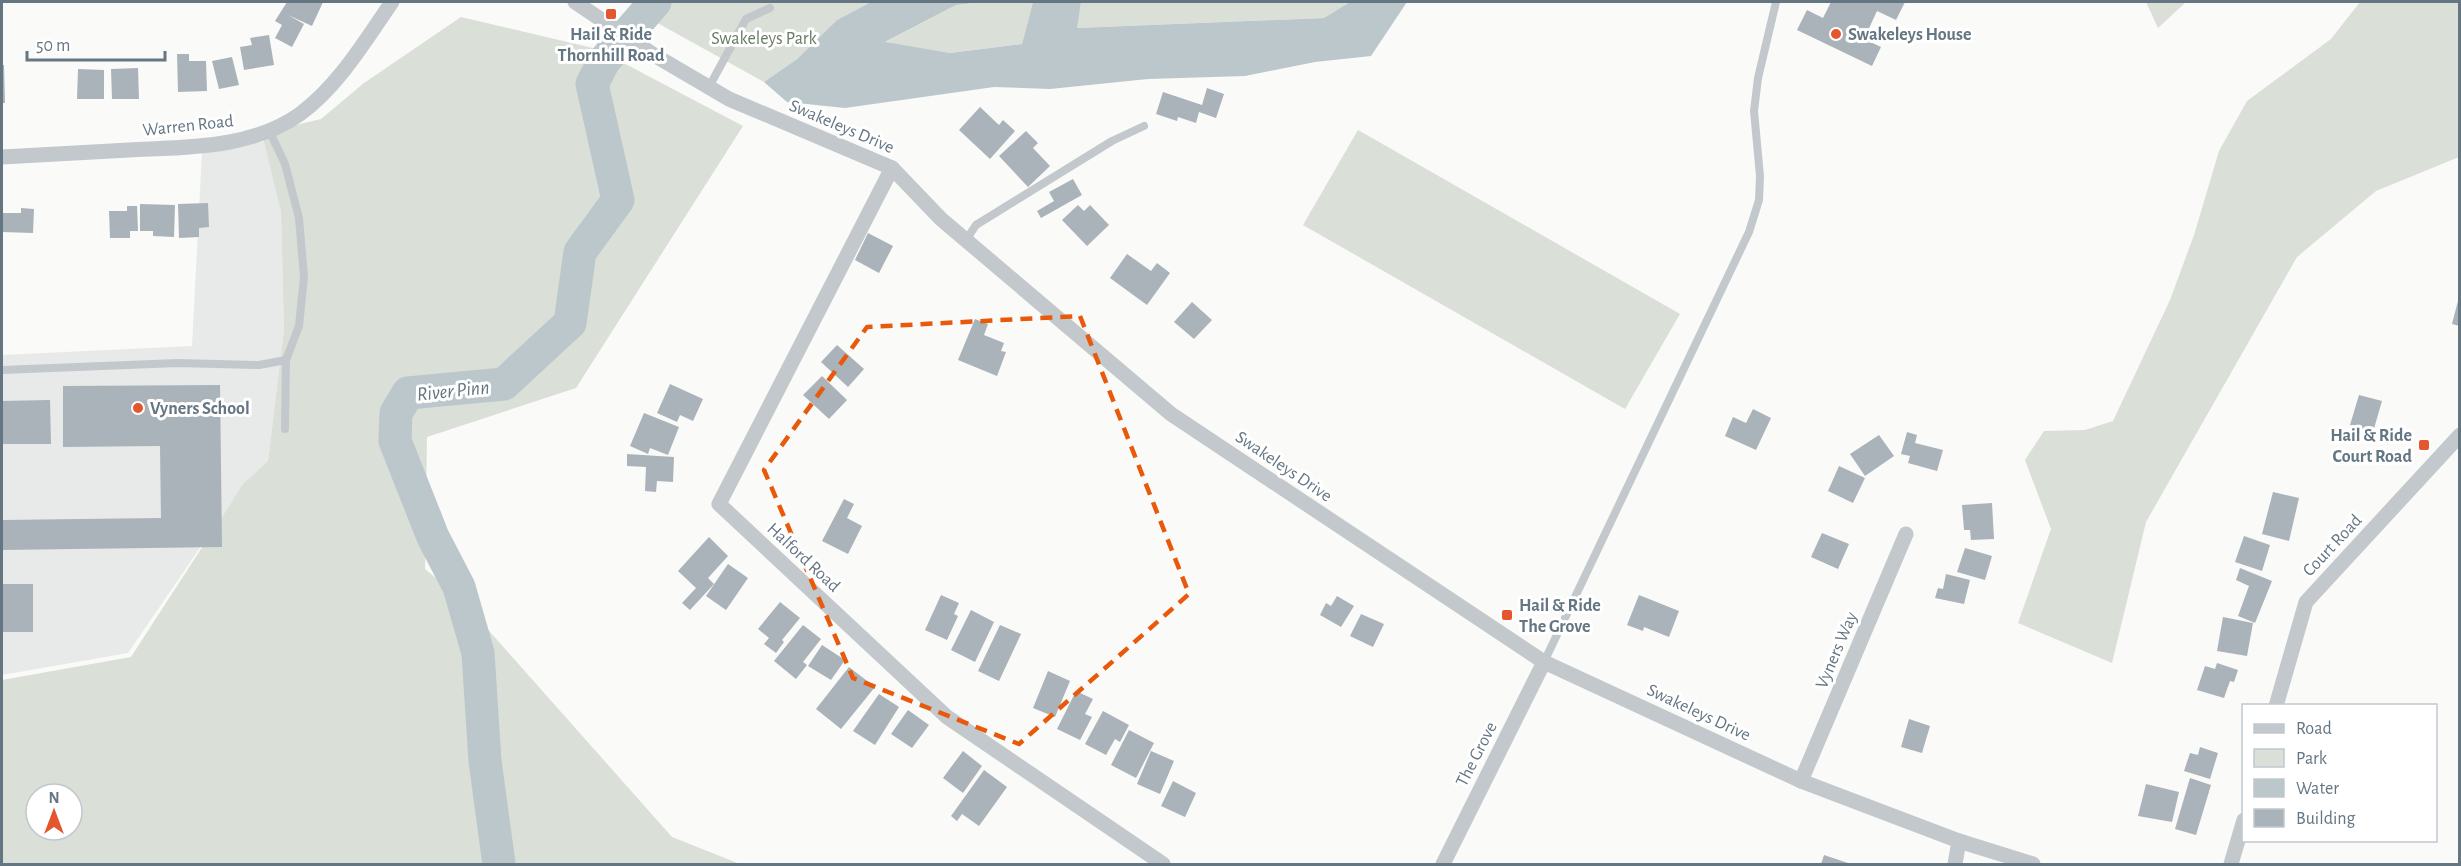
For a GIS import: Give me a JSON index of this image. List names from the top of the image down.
{
  "streets": {
    "street": [
      "Warren Road",
      "Swakeleys Drive",
      "Court Road",
      "Halford Road",
      "Vyners Way",
      "The Grove"
    ]
  },
  "crossings": [
    ["Swakeleys Drive", "Halford Road"],
    ["Swakeleys Drive", "Vyners Way"],
    ["Swakeleys Drive", "The Grove"]
  ],
  "water": ["River Pinn"],
  "parks": ["Swakeleys Park"],
  "places": {
    "transit": ["Hail & Ride Thornhill Road", "Hail & Ride Court Road", "Hail & Ride The Grove"],
    "other": ["Swakeleys House", "Vyners School"]
  },
  "legend": [
    "Road",
    "Park",
    "Water",
    "Building"
  ],
  "scale_bar": "50 m",
  "north": "top"
}
